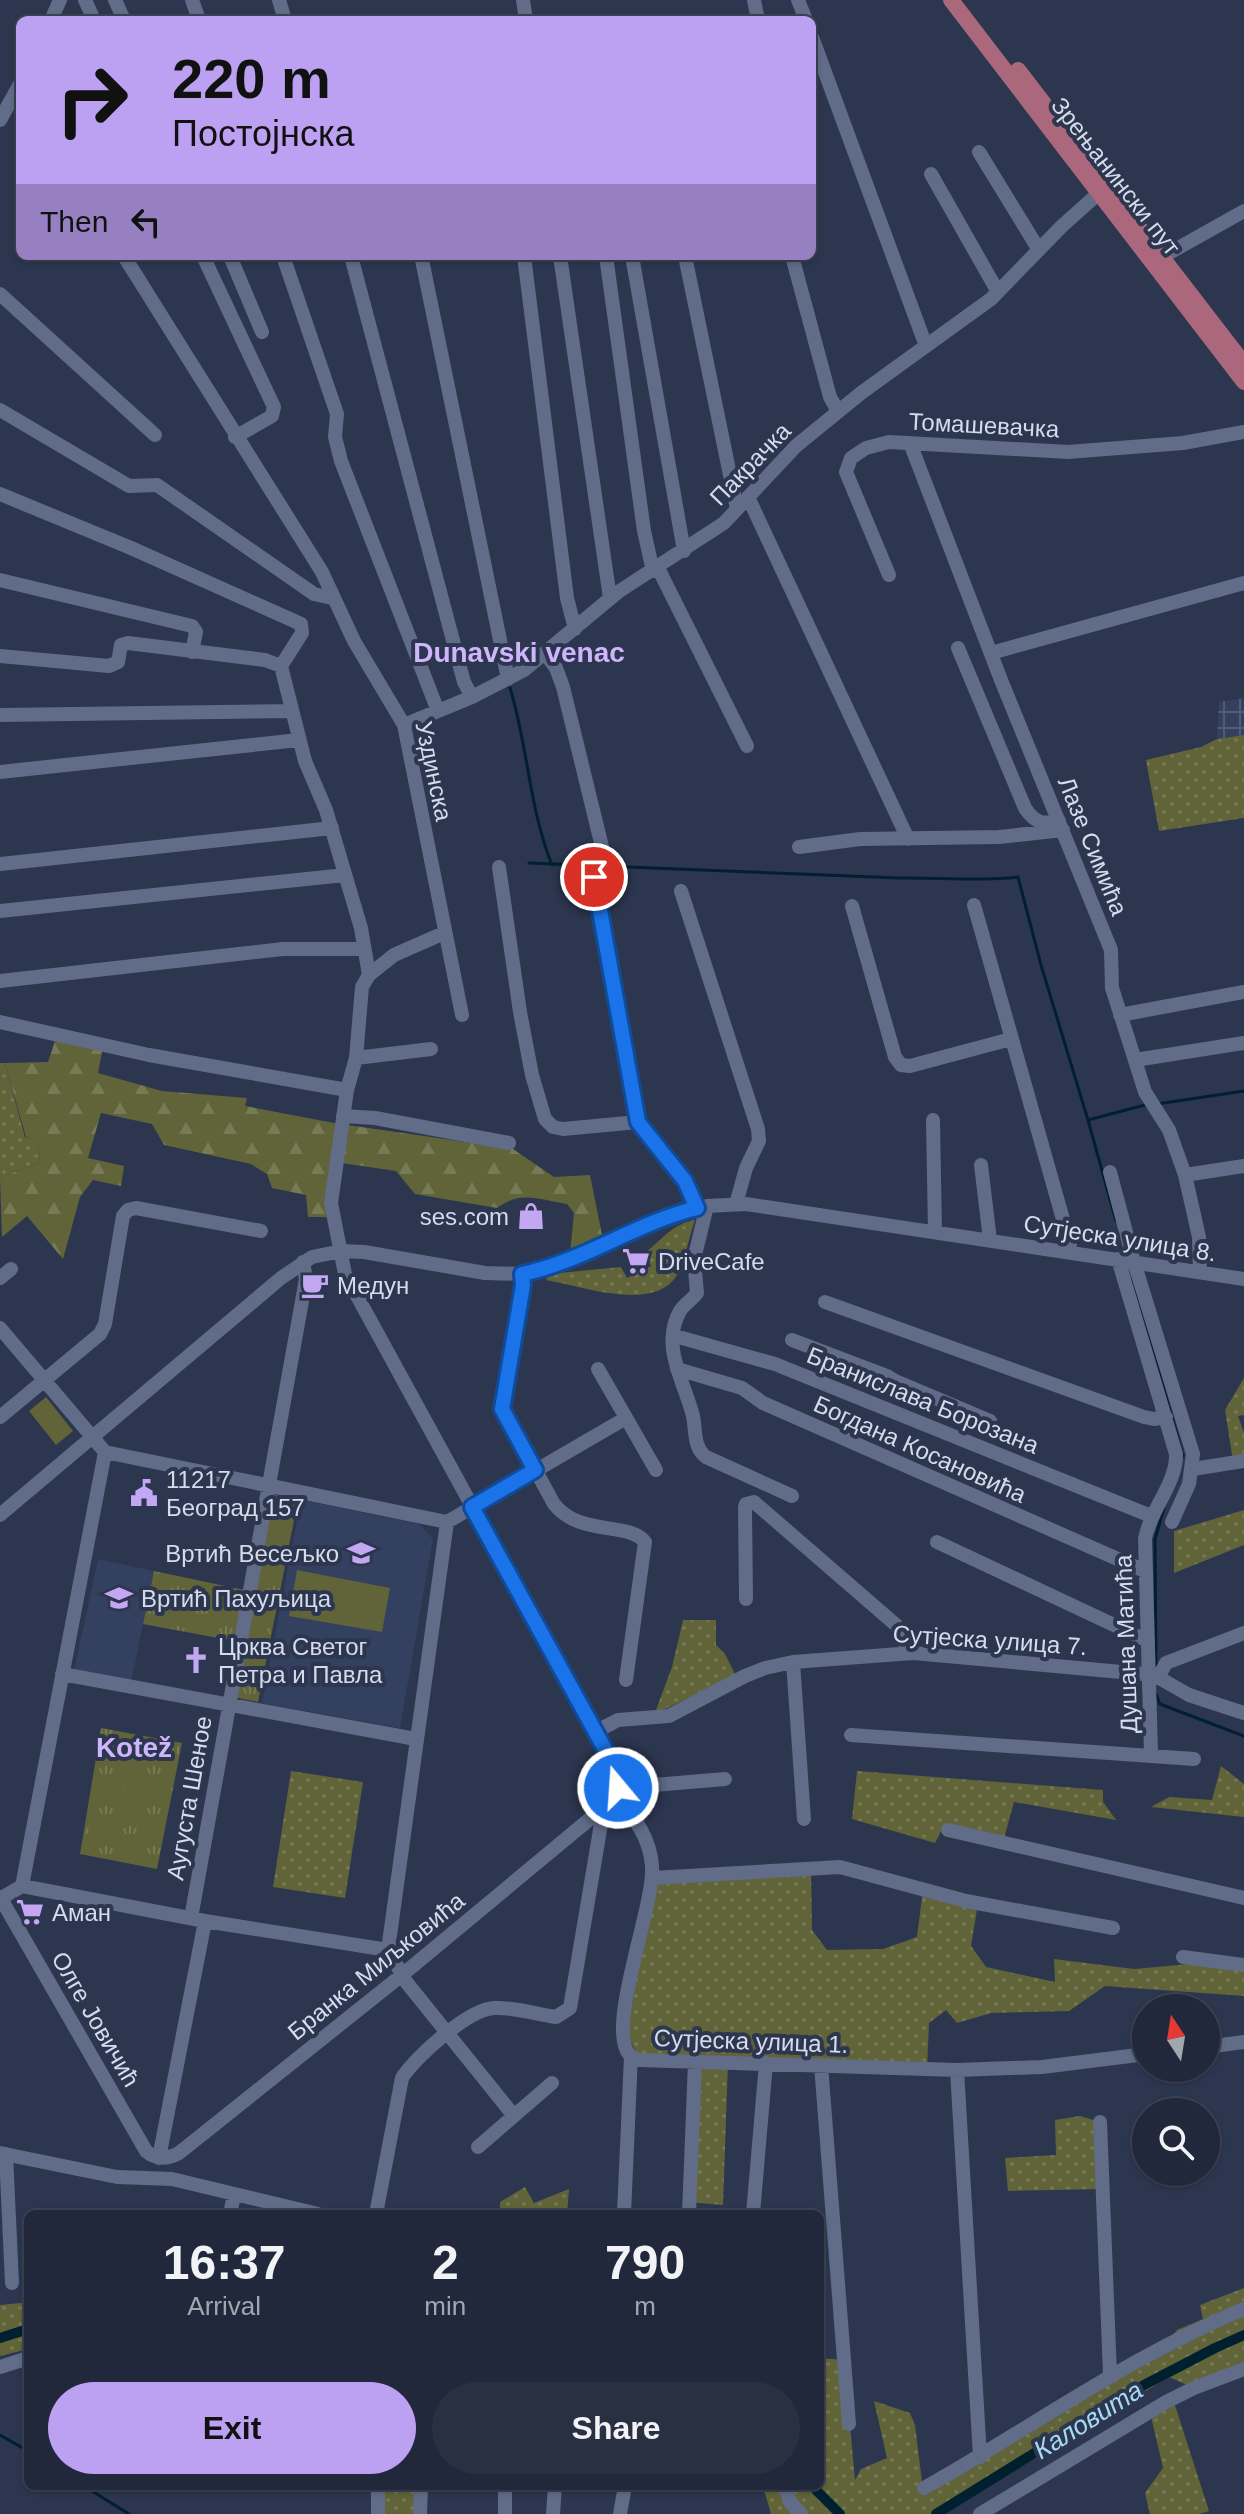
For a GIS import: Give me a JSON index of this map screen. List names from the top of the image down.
{
  "streets": {
    "main road": ["Зрењанински пут"],
    "street": [
      "Томашевачка",
      "Пакрачка",
      "Уздинска",
      "Лазе Симића",
      "Сутјеска улица 8.",
      "Бранислава Борозана",
      "Богдана Косановића",
      "Сутјеска улица 7.",
      "Душана Матића",
      "Аугуста Шеное",
      "Бранка Миљковића",
      "Олге Јовичић",
      "Сутјеска улица 1."
    ]
  },
  "crossings": [
    ["Зрењанински пут", "Пакрачка"],
    ["Томашевачка", "Лазе Симића"],
    ["Пакрачка", "Уздинска"],
    ["Лазе Симића", "Сутјеска улица 8."],
    ["Сутјеска улица 8.", "Душана Матића"],
    ["Бранислава Борозана", "Душана Матића"],
    ["Богдана Косановића", "Душана Матића"],
    ["Сутјеска улица 7.", "Душана Матића"],
    ["Аугуста Шеное", "Бранка Миљковића"],
    ["Аугуста Шеное", "Олге Јовичић"],
    ["Бранка Миљковића", "Олге Јовичић"],
    ["Бранка Миљковића", "Сутјеска улица 1."]
  ],
  "districts": ["Dunavski venac", "Kotež"],
  "water": ["Каловита"],
  "places": {
    "shop": ["ses.com"],
    "supermarket": ["DriveCafe", "Аман"],
    "cafe": ["Медун"],
    "public building": ["11217 Београд 157"],
    "school or university": ["Вртић Весељко", "Вртић Пахуљица"],
    "church": ["Црква Светог Петра и Павла"]
  },
  "north": "top",
  "page": {
    "turn": ["220 m", "Постојнска"],
    "then": "Then",
    "eta": [
      "16:37",
      "Arrival",
      "2",
      "min",
      "790",
      "m"
    ],
    "buttons": ["Exit", "Share"]
  }
}
